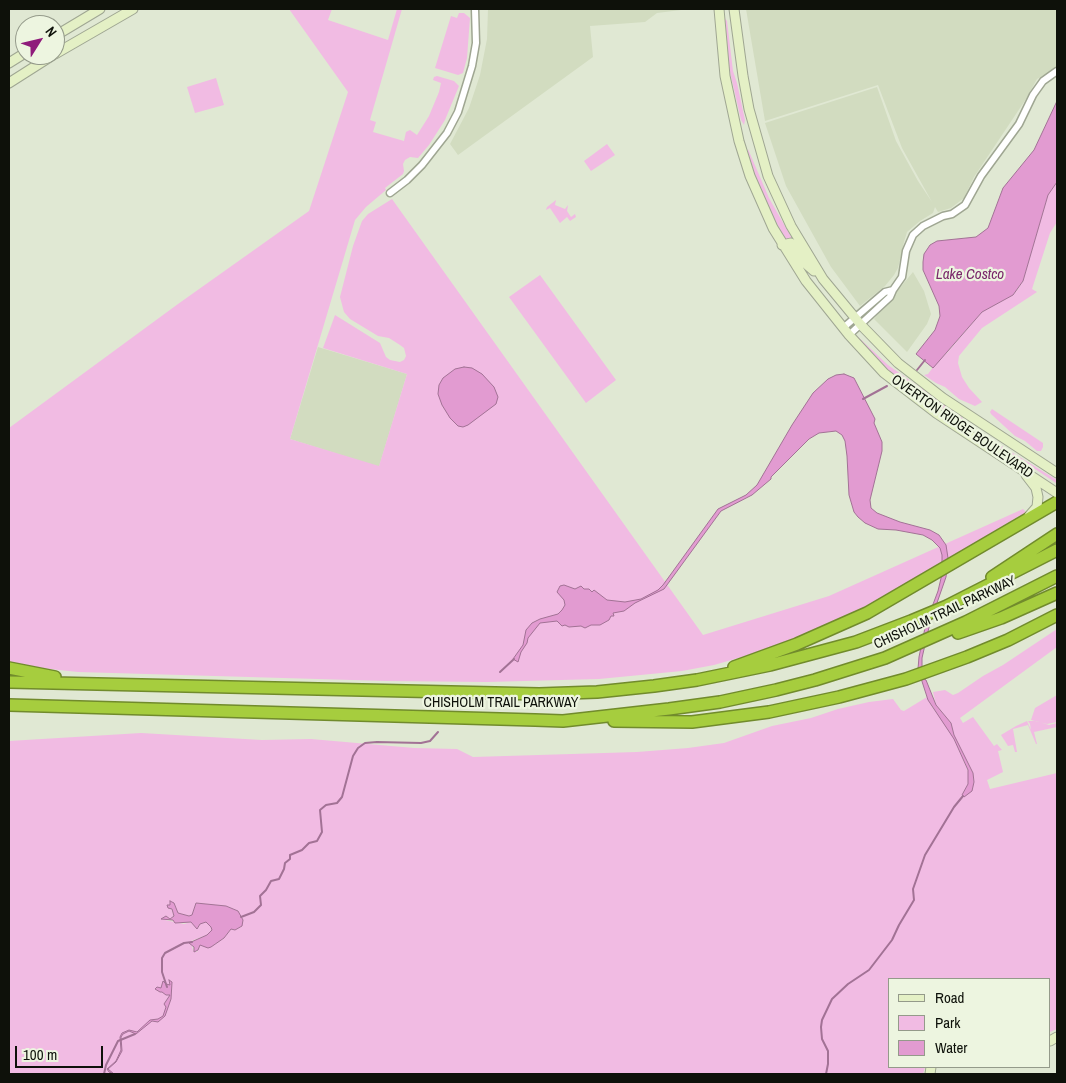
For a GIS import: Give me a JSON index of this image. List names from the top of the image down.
{
  "streets": {
    "highway": ["CHISHOLM TRAIL PARKWAY"],
    "street": ["OVERTON RIDGE BOULEVARD"]
  },
  "water": ["Lake Costco"],
  "legend": ["Road", "Park", "Water"],
  "scale_bar": "100 m",
  "north": "top right"
}
